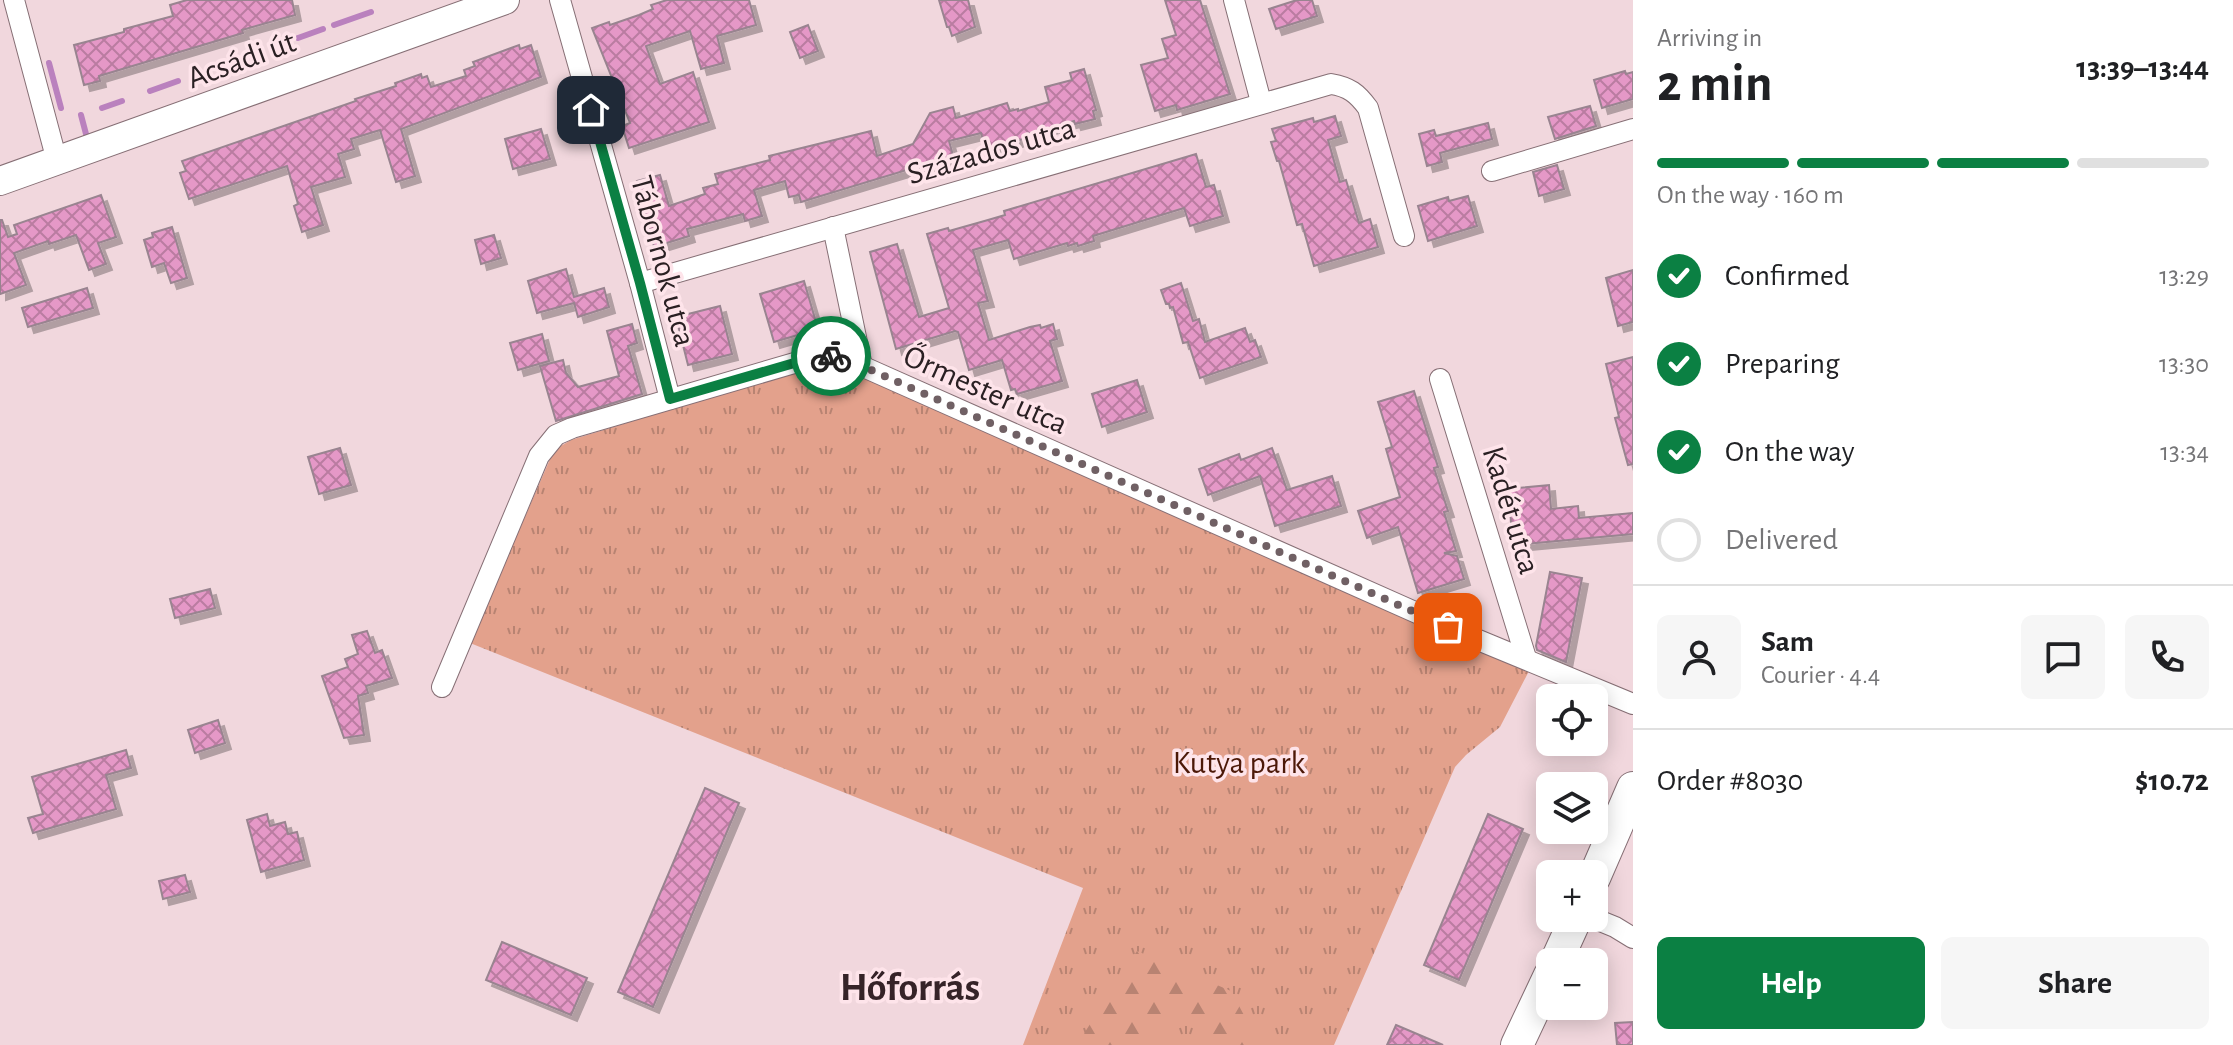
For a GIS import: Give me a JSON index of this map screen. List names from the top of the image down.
{
  "streets": {
    "main road": ["Acsádi út"],
    "street": [
      "Százados utca",
      "Tábornok utca",
      "Őrmester utca",
      "Kadét utca"
    ]
  },
  "crossings": [
    ["Százados utca", "Tábornok utca"],
    ["Tábornok utca", "Őrmester utca"],
    ["Őrmester utca", "Kadét utca"]
  ],
  "districts": ["Hőforrás"],
  "parks": ["Kutya park"],
  "page": {
    "heading": ["2 min", "Arriving in", "13:39–13:44"],
    "panel": [
      "Sam",
      "Courier · 4.4",
      "Order #8030",
      "$10.72"
    ],
    "bar": "On the way · 160 m",
    "list": [
      ["Confirmed", "13:29"],
      ["Preparing", "13:30"],
      ["On the way", "13:34"],
      "Delivered"
    ],
    "map_buttons": ["+", "−"],
    "buttons": ["Help", "Share"]
  }
}
